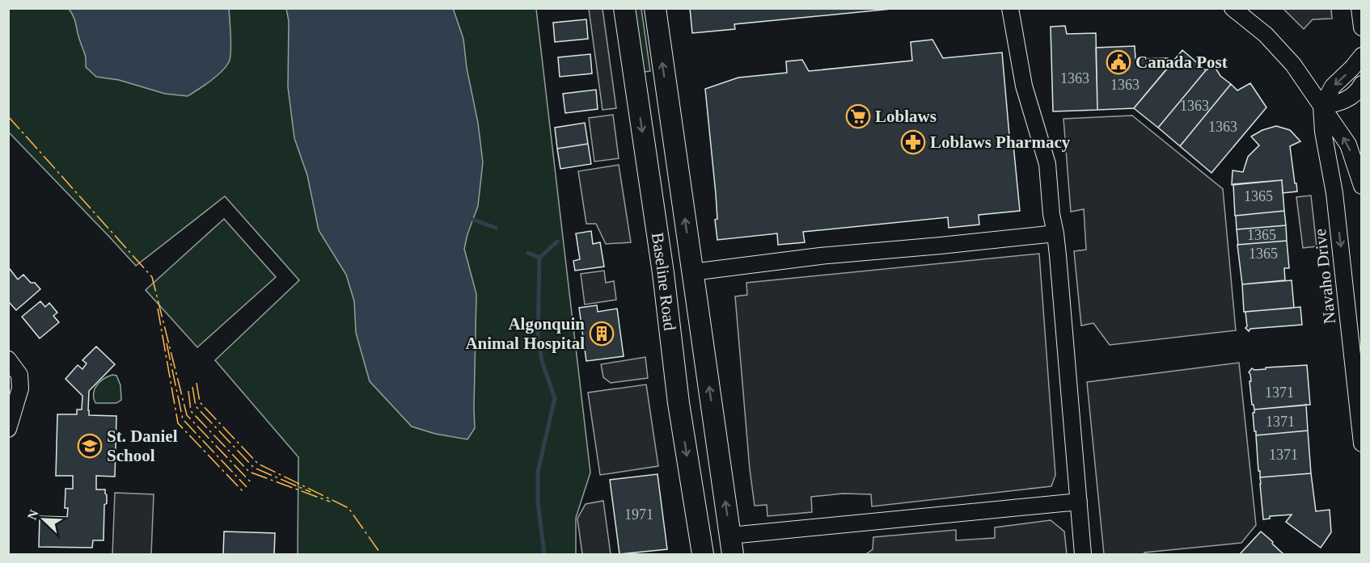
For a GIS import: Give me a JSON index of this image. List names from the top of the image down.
{
  "streets": {
    "main road": ["Baseline Road"],
    "street": ["Navaho Drive"]
  },
  "one_way": ["Navaho Drive"],
  "places": {
    "public building": ["Canada Post"],
    "supermarket": ["Loblaws"],
    "pharmacy": ["Loblaws Pharmacy"],
    "building": ["Algonquin Animal Hospital"],
    "school or university": ["St. Daniel School"]
  },
  "house_numbers": [
    "1363",
    "1363",
    "1363",
    "1363",
    "1365",
    "1365",
    "1365",
    "1371",
    "1371",
    "1371",
    "1971"
  ],
  "north": "top left"
}
